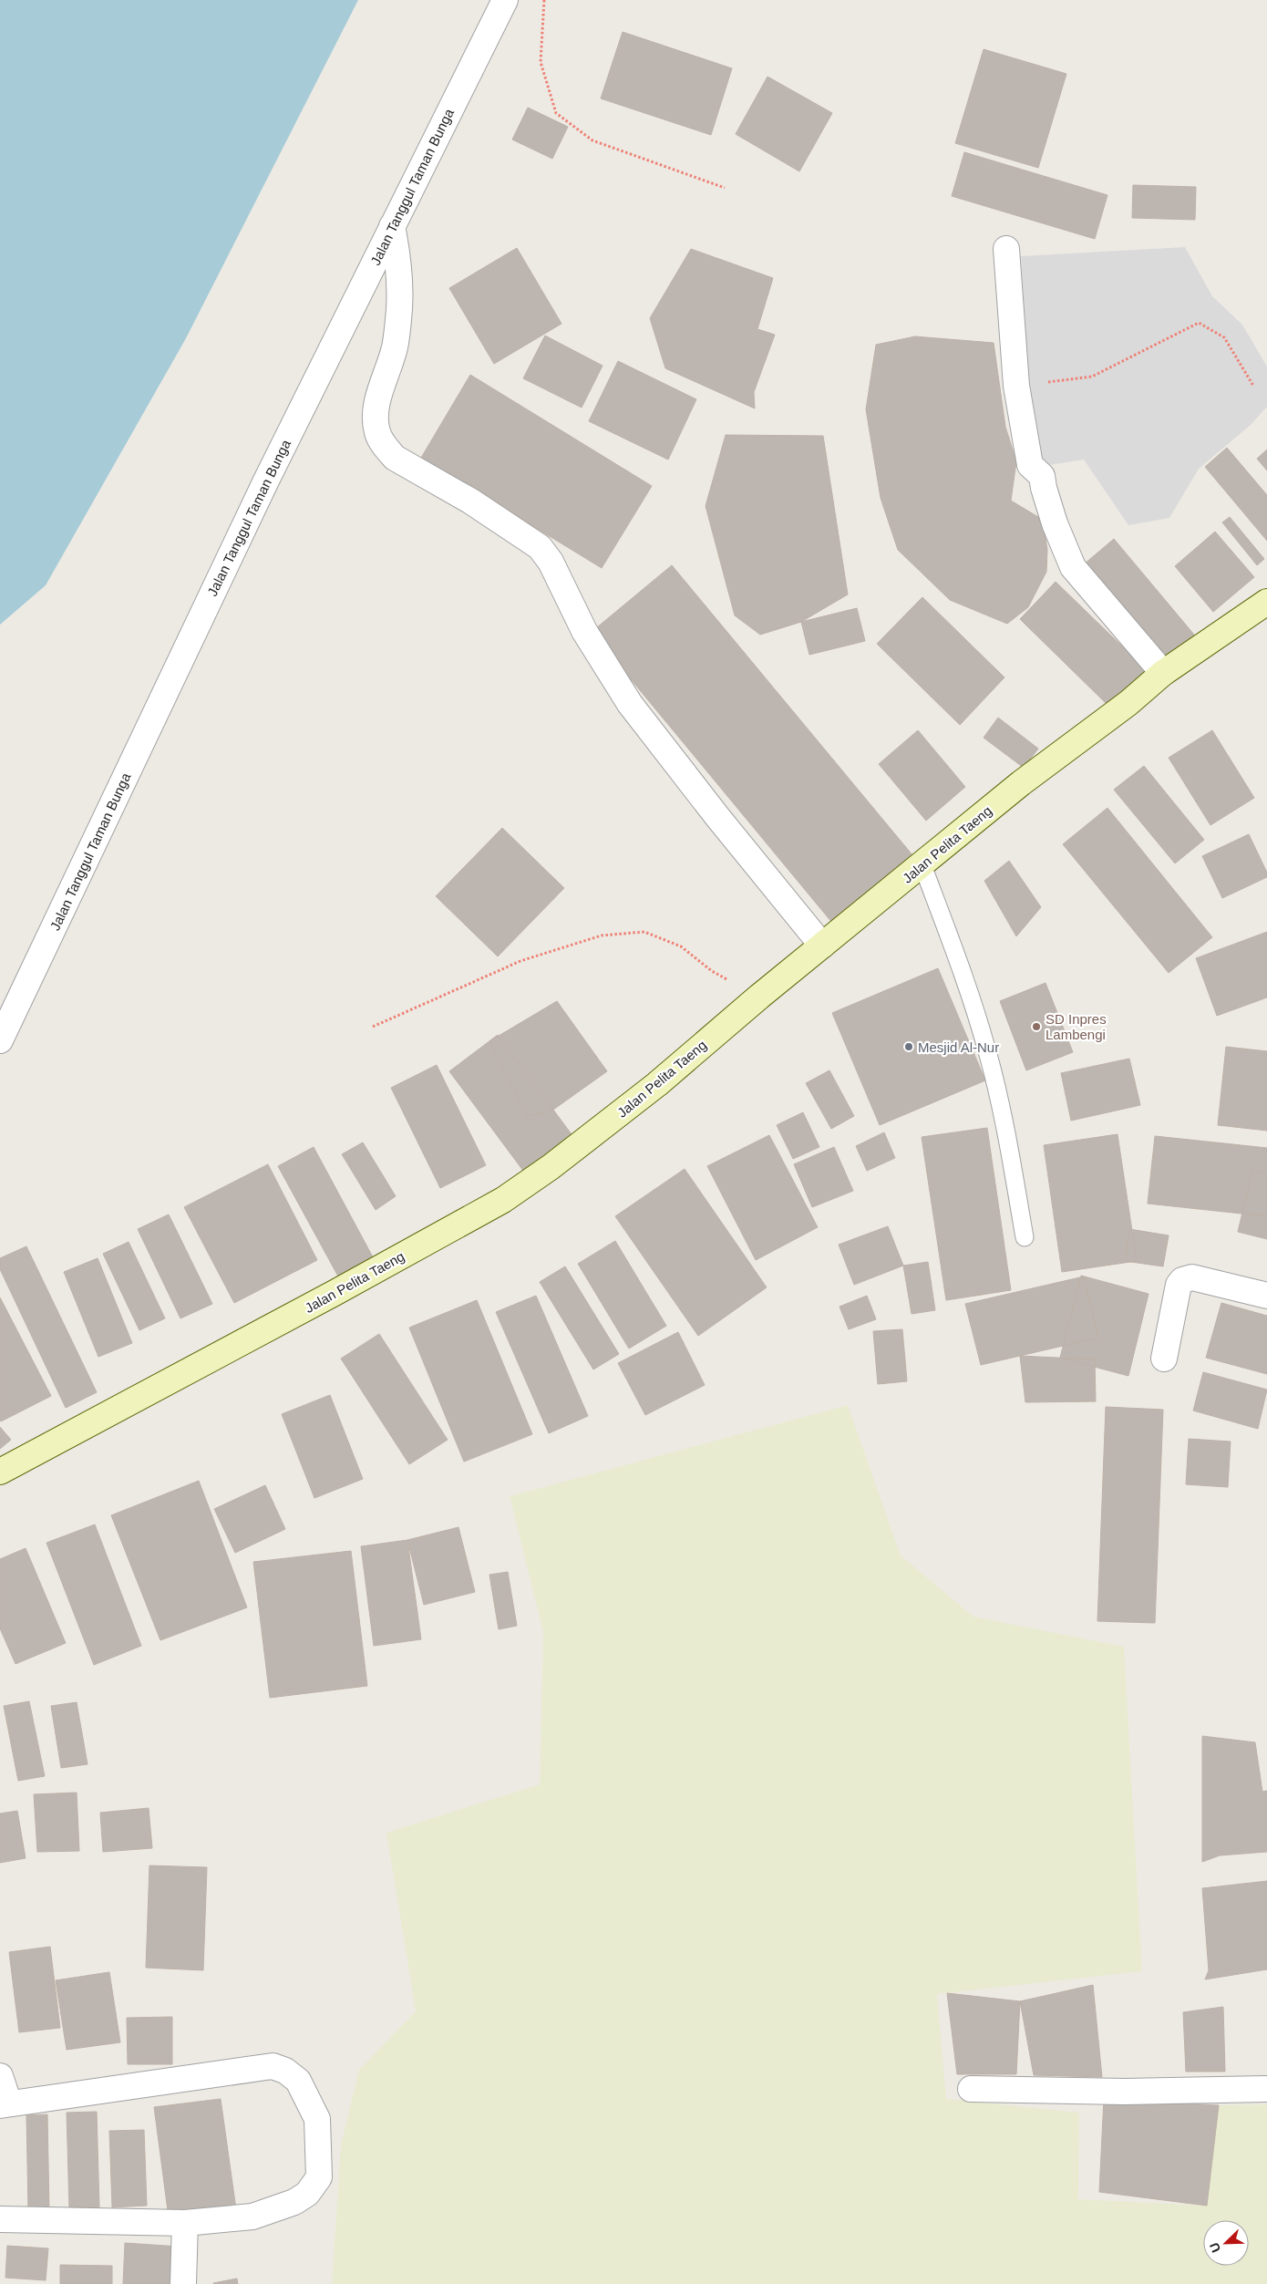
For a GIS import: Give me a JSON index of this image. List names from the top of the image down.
{
  "streets": {
    "street": ["Jalan Tanggul Taman Bunga", "Jalan Pelita Taeng"]
  },
  "places": ["SD Inpres Lambengi", "Mesjid Al-Nur"],
  "north": "bottom left"
}
